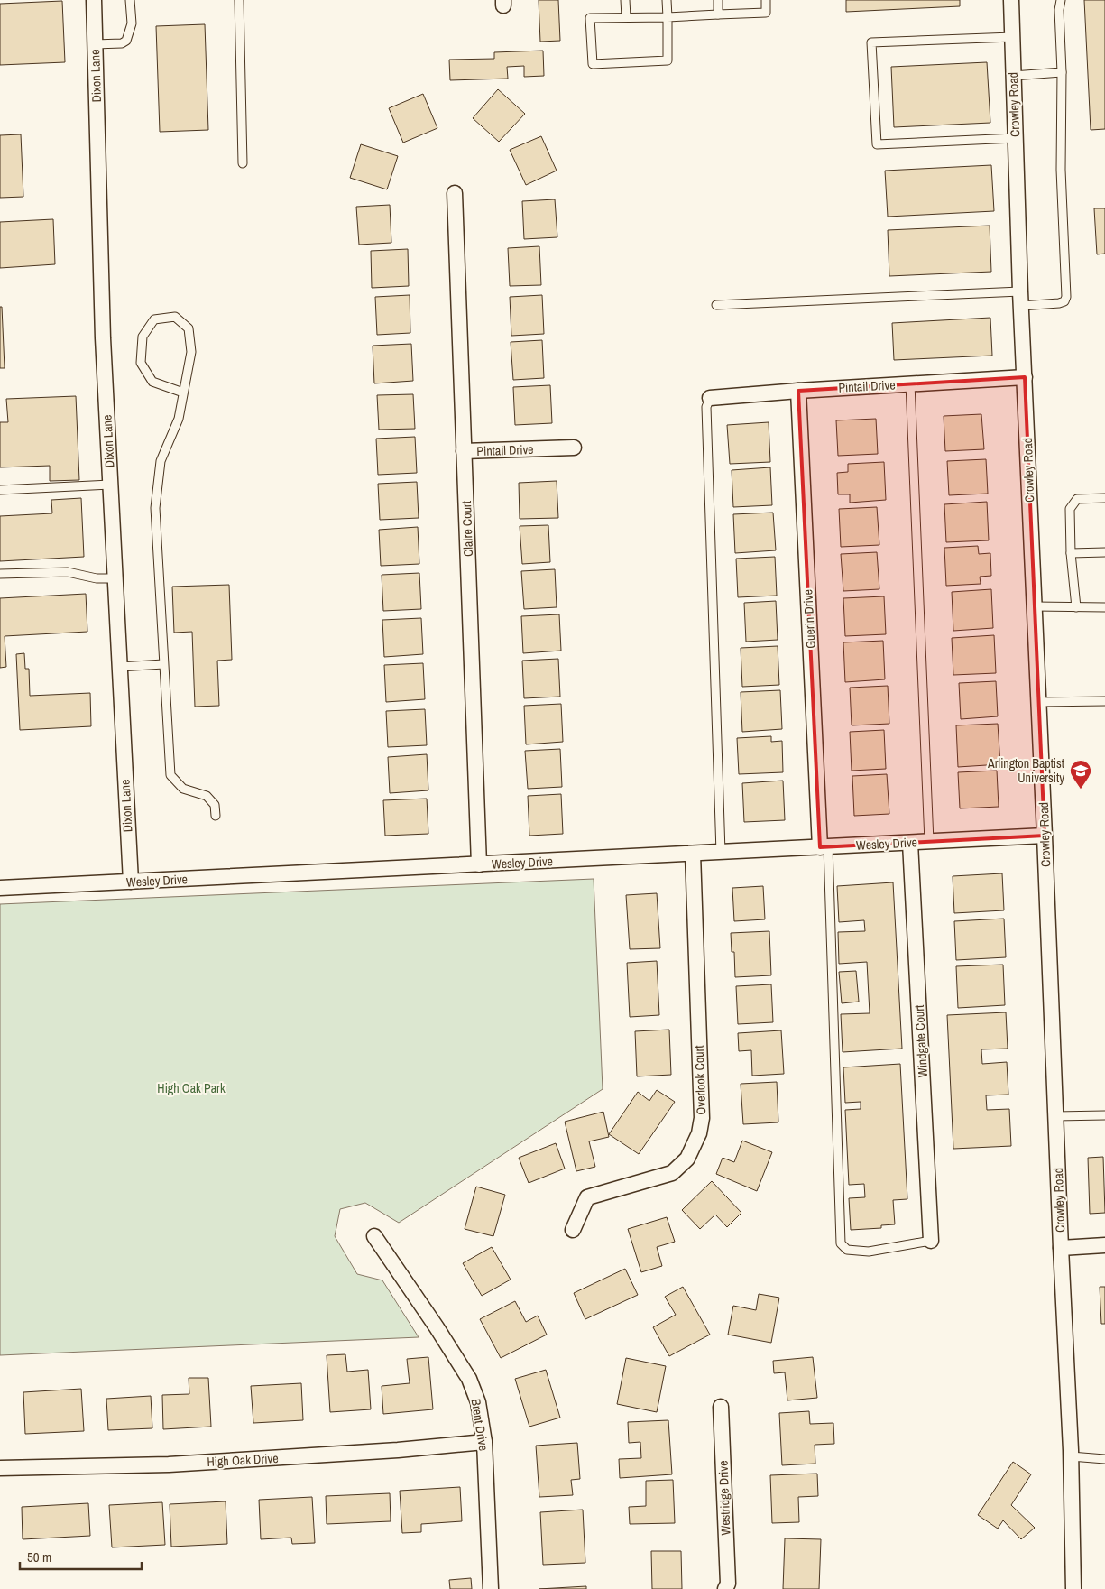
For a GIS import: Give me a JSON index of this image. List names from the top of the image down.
{
  "streets": {
    "street": [
      "Dixon Lane",
      "Crowley Road",
      "Pintail Drive",
      "Claire Court",
      "Guerin Drive",
      "Wesley Drive",
      "Windgate Court",
      "Overlook Court",
      "Brent Drive",
      "High Oak Drive",
      "Westridge Drive"
    ]
  },
  "crossings": [
    ["Dixon Lane", "Wesley Drive"],
    ["Crowley Road", "Pintail Drive"],
    ["Crowley Road", "Wesley Drive"],
    ["Pintail Drive", "Claire Court"],
    ["Pintail Drive", "Guerin Drive"],
    ["Claire Court", "Wesley Drive"],
    ["Guerin Drive", "Wesley Drive"],
    ["Wesley Drive", "Windgate Court"],
    ["Wesley Drive", "Overlook Court"],
    ["Brent Drive", "High Oak Drive"]
  ],
  "parks": ["High Oak Park"],
  "places": {
    "school or university": ["Arlington Baptist University"]
  },
  "scale_bar": "50 m"
}
